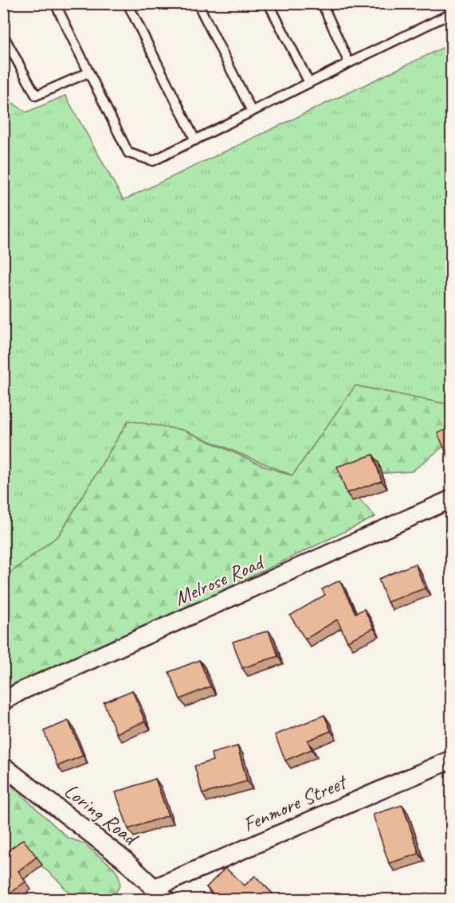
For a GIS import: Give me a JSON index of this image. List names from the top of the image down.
{
  "streets": {
    "street": ["Melrose Road", "Fenmore Street", "Loring Road"]
  },
  "crossings": [
    ["Fenmore Street", "Loring Road"]
  ]
}
